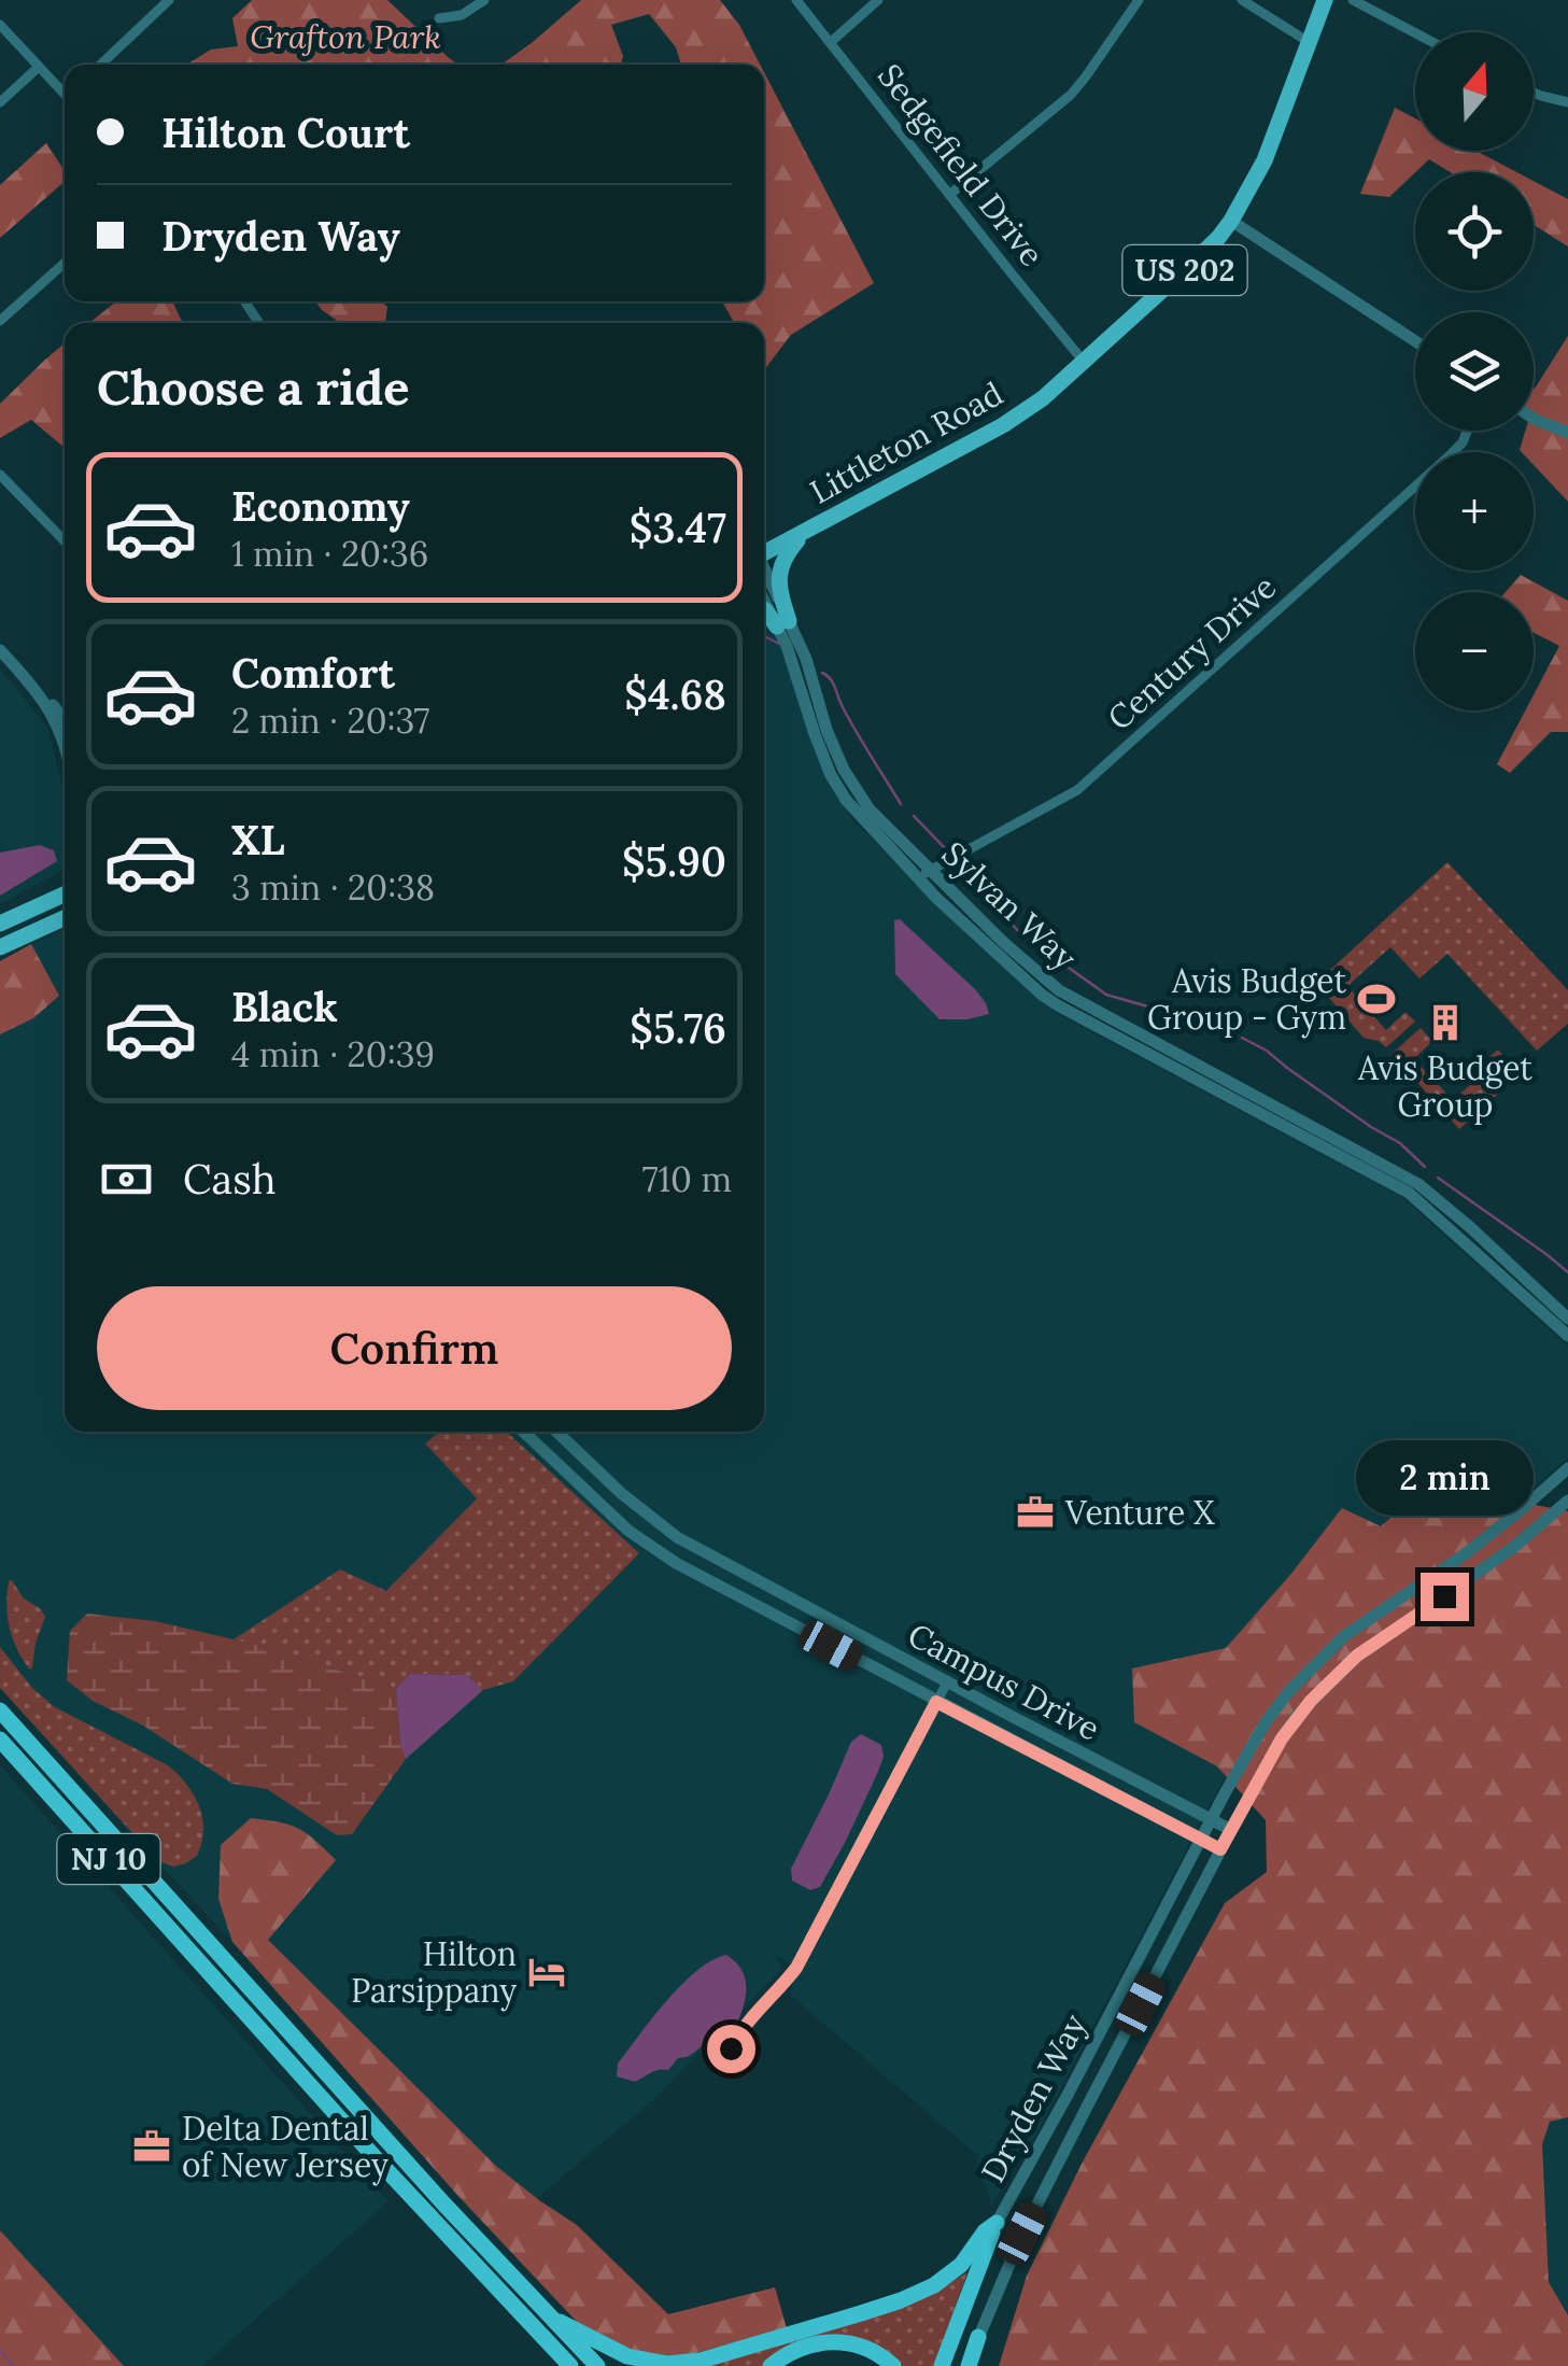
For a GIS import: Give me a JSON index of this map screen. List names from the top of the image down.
{
  "streets": {
    "highway": ["NJ 10"],
    "main road": ["US 202", "Littleton Road"],
    "street": [
      "Sedgefield Drive",
      "Century Drive",
      "Sylvan Way",
      "Campus Drive",
      "Dryden Way"
    ]
  },
  "crossings": [
    ["Sedgefield Drive", "Littleton Road"],
    ["Century Drive", "Sylvan Way"],
    ["Campus Drive", "Dryden Way"]
  ],
  "parks": ["Grafton Park"],
  "places": {
    "sports": ["Avis Budget Group - Gym"],
    "building": ["Avis Budget Group"],
    "office": ["Venture X", "Delta Dental of New Jersey"],
    "hotel": ["Hilton Parsippany"]
  },
  "north": "top",
  "page": {
    "map_buttons": ["+", "−"],
    "banner": ["Hilton Court", "Dryden Way"],
    "heading": "Choose a ride",
    "list": [
      {
        "name": "Economy",
        "note": "1 min · 20:36",
        "value": "$3.47"
      },
      {
        "name": "Comfort",
        "note": "2 min · 20:37",
        "value": "$4.68"
      },
      {
        "name": "XL",
        "note": "3 min · 20:38",
        "value": "$5.90"
      },
      {
        "name": "Black",
        "note": "4 min · 20:39",
        "value": "$5.76"
      }
    ],
    "pay": ["Cash", "710 m"],
    "buttons": "Confirm",
    "bubble": "2 min"
  }
}
